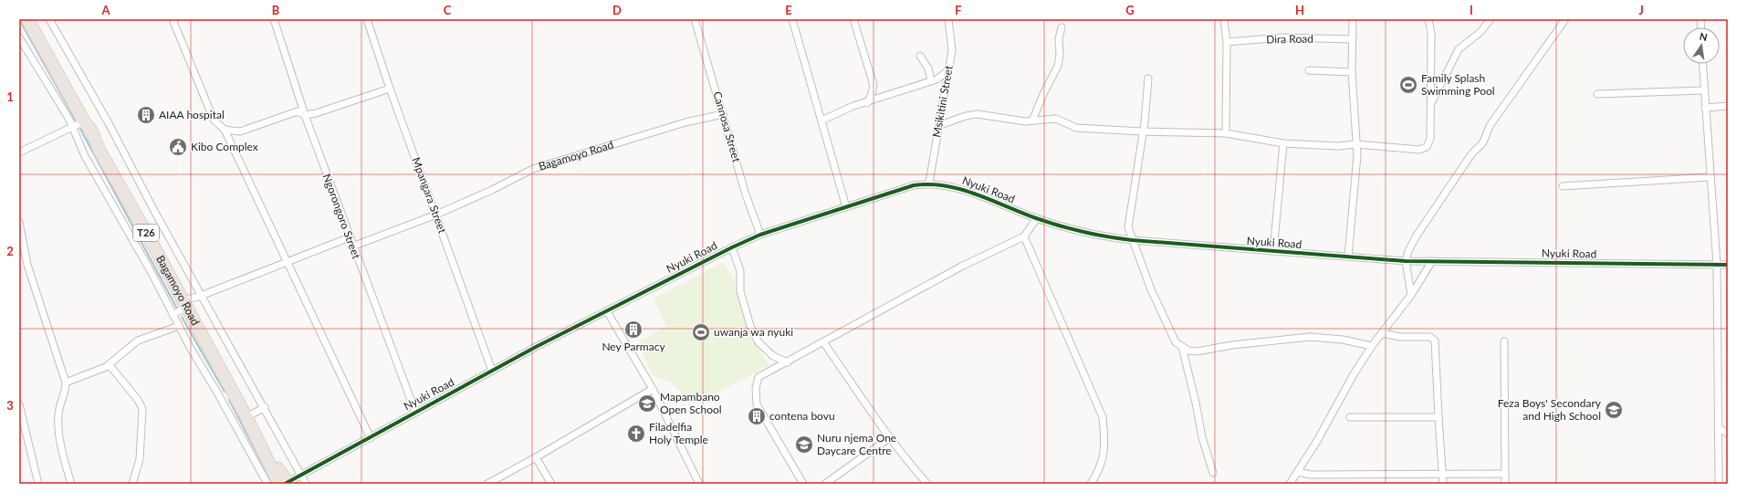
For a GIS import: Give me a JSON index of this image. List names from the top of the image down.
{
  "streets": {
    "highway": ["Bagamoyo Road", "T26"],
    "street": [
      "Dira Road",
      "Msikitini Street",
      "Cannosa Street",
      "Nyuki Road",
      "Mpangara Street",
      "Ngorongoro Street"
    ]
  },
  "crossings": [
    ["Msikitini Street", "Nyuki Road"],
    ["Cannosa Street", "Bagamoyo Road"],
    ["Cannosa Street", "Nyuki Road"],
    ["Bagamoyo Road", "Nyuki Road"],
    ["Bagamoyo Road", "Mpangara Street"],
    ["Bagamoyo Road", "Ngorongoro Street"],
    ["Nyuki Road", "Mpangara Street"],
    ["Nyuki Road", "Ngorongoro Street"]
  ],
  "places": {
    "sports": ["Family Splash Swimming Pool", "uwanja wa nyuki"],
    "building": ["AIAA hospital", "Ney Parmacy", "contena bovu"],
    "public building": ["Kibo Complex"],
    "school or university": ["Mapambano Open School", "Feza Boys' Secondary and High School", "Nuru njema One Daycare Centre"],
    "church": ["Filadelfia Holy Temple"]
  },
  "north": "top",
  "grid": {
    "columns": [
      "A",
      "B",
      "C",
      "D",
      "E",
      "F",
      "G",
      "H",
      "I",
      "J"
    ],
    "rows": ["1", "2", "3"]
  }
}
